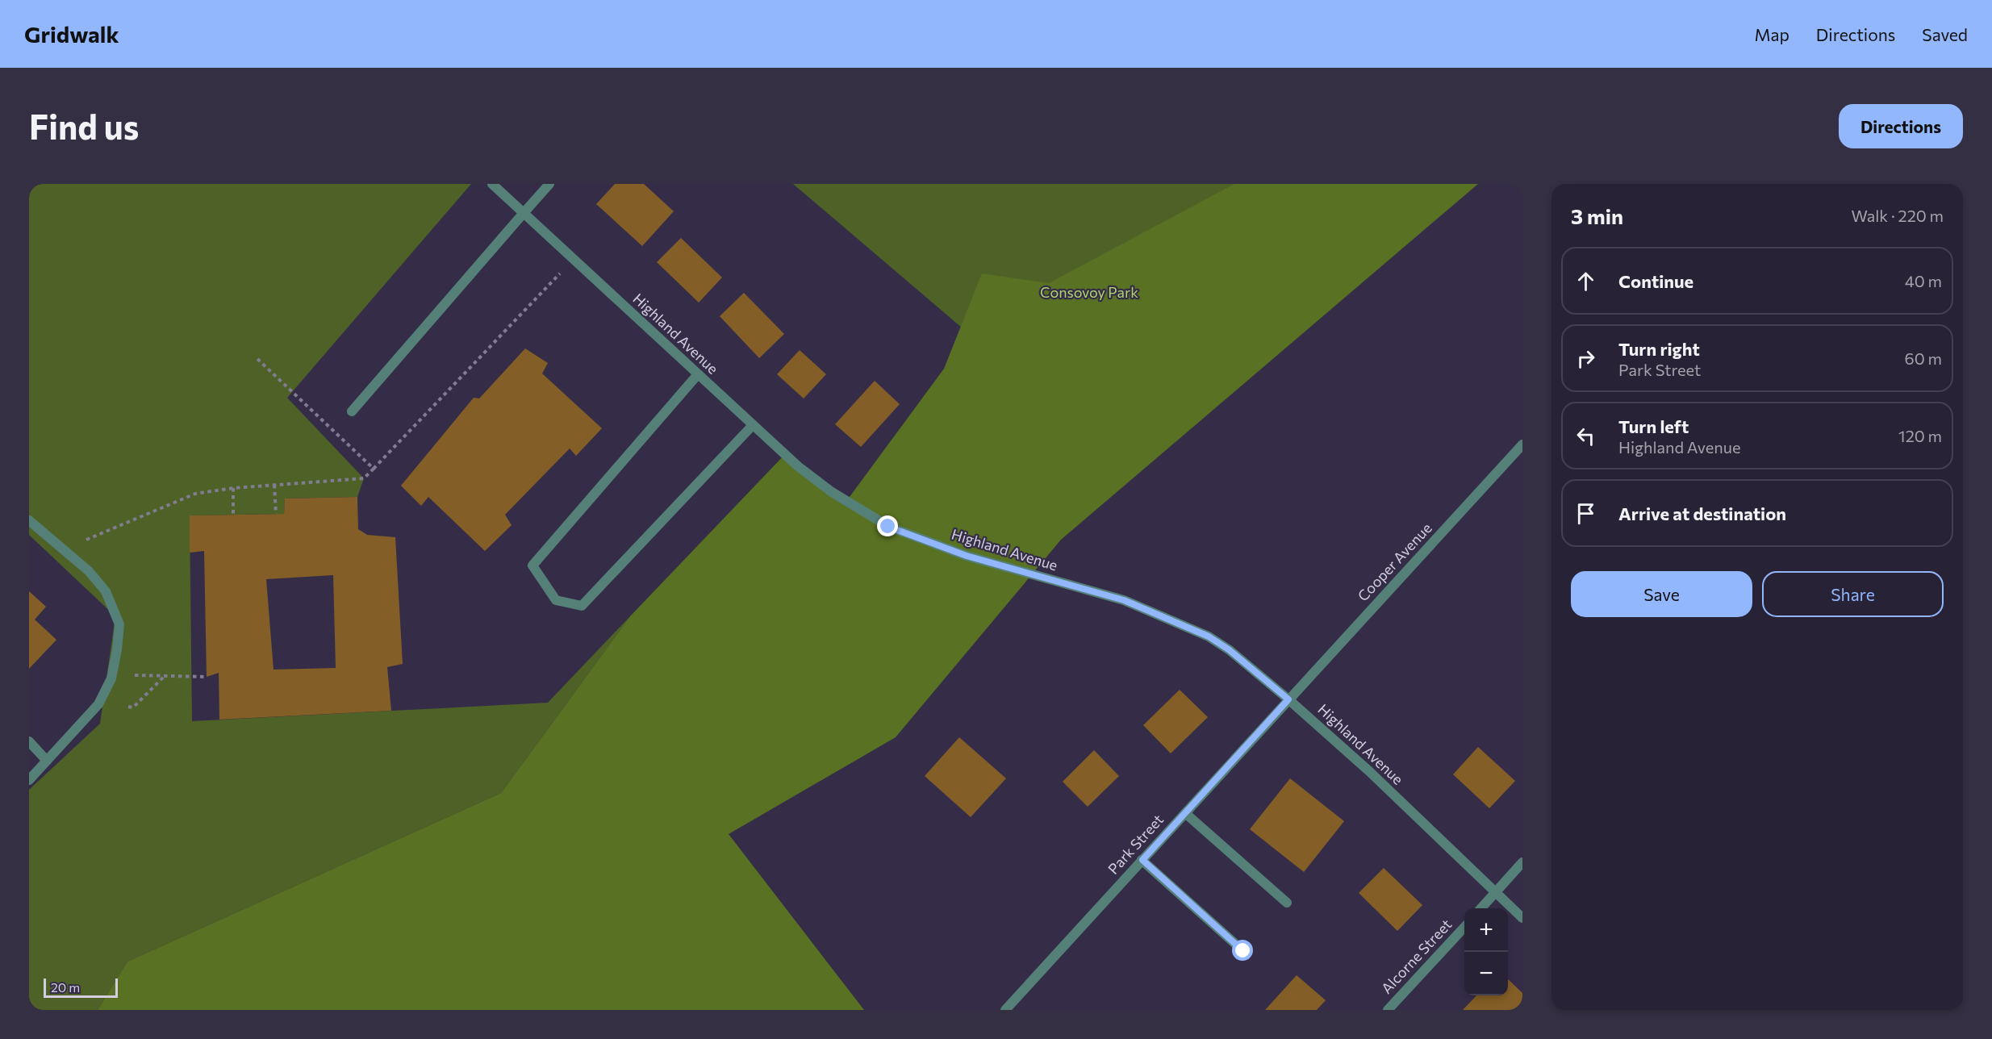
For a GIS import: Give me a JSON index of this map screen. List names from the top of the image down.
{
  "streets": {
    "street": [
      "Highland Avenue",
      "Cooper Avenue",
      "Park Street",
      "Alcorne Street"
    ]
  },
  "crossings": [
    ["Highland Avenue", "Cooper Avenue"],
    ["Highland Avenue", "Park Street"],
    ["Cooper Avenue", "Park Street"]
  ],
  "parks": ["Consovoy Park"],
  "scale_bar": "20 m",
  "page": {
    "header": "Gridwalk",
    "nav": ["Map", "Directions", "Saved"],
    "buttons": [
      "Directions",
      ["Save", "Share"]
    ],
    "title": "Find us",
    "heading": ["3 min", "Walk · 220 m"],
    "list": [
      ["Continue", "40 m"],
      ["Turn right", "Park Street", "60 m"],
      ["Turn left", "Highland Avenue", "120 m"],
      "Arrive at destination"
    ],
    "map_buttons": ["+", "−"],
    "scale": "20 m"
  }
}
